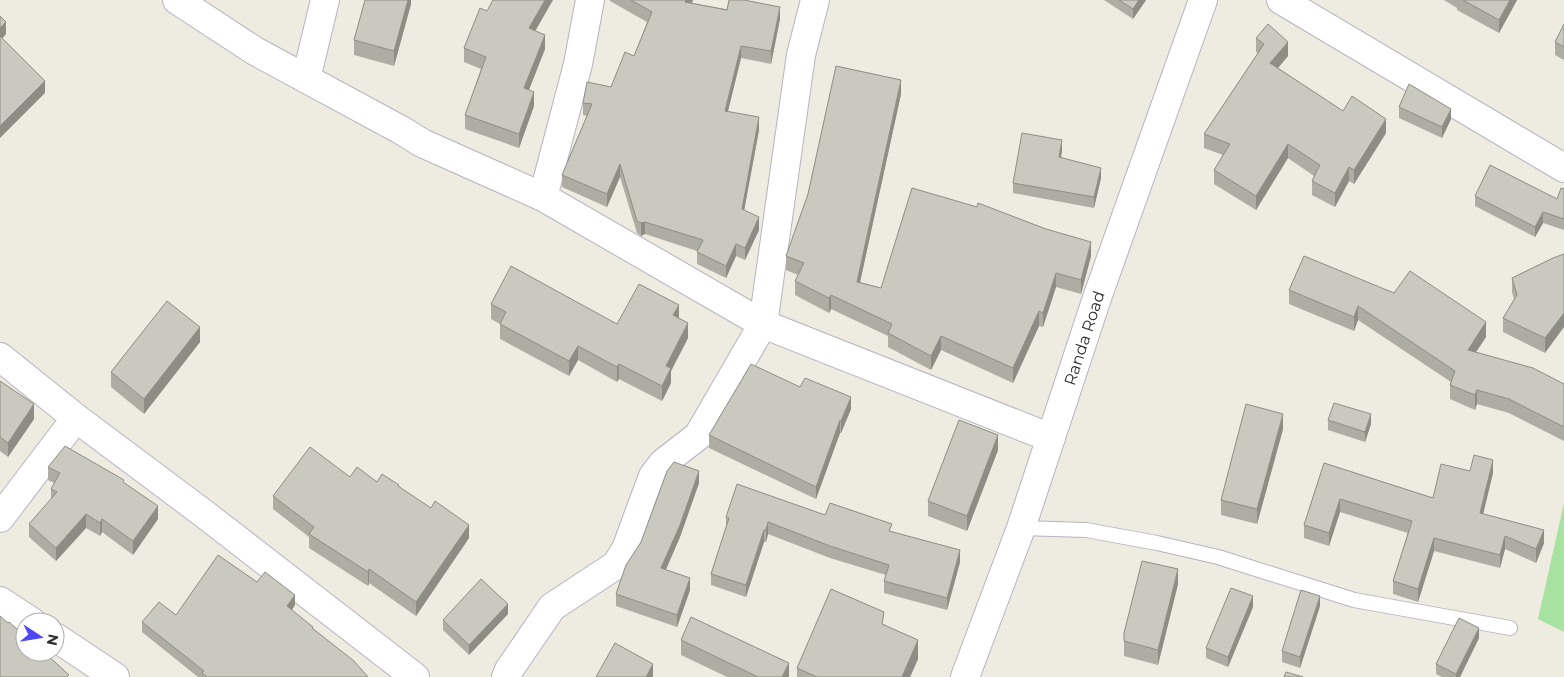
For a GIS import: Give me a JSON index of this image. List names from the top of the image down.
{
  "streets": {
    "street": ["Randa Road"]
  },
  "north": "right"
}
